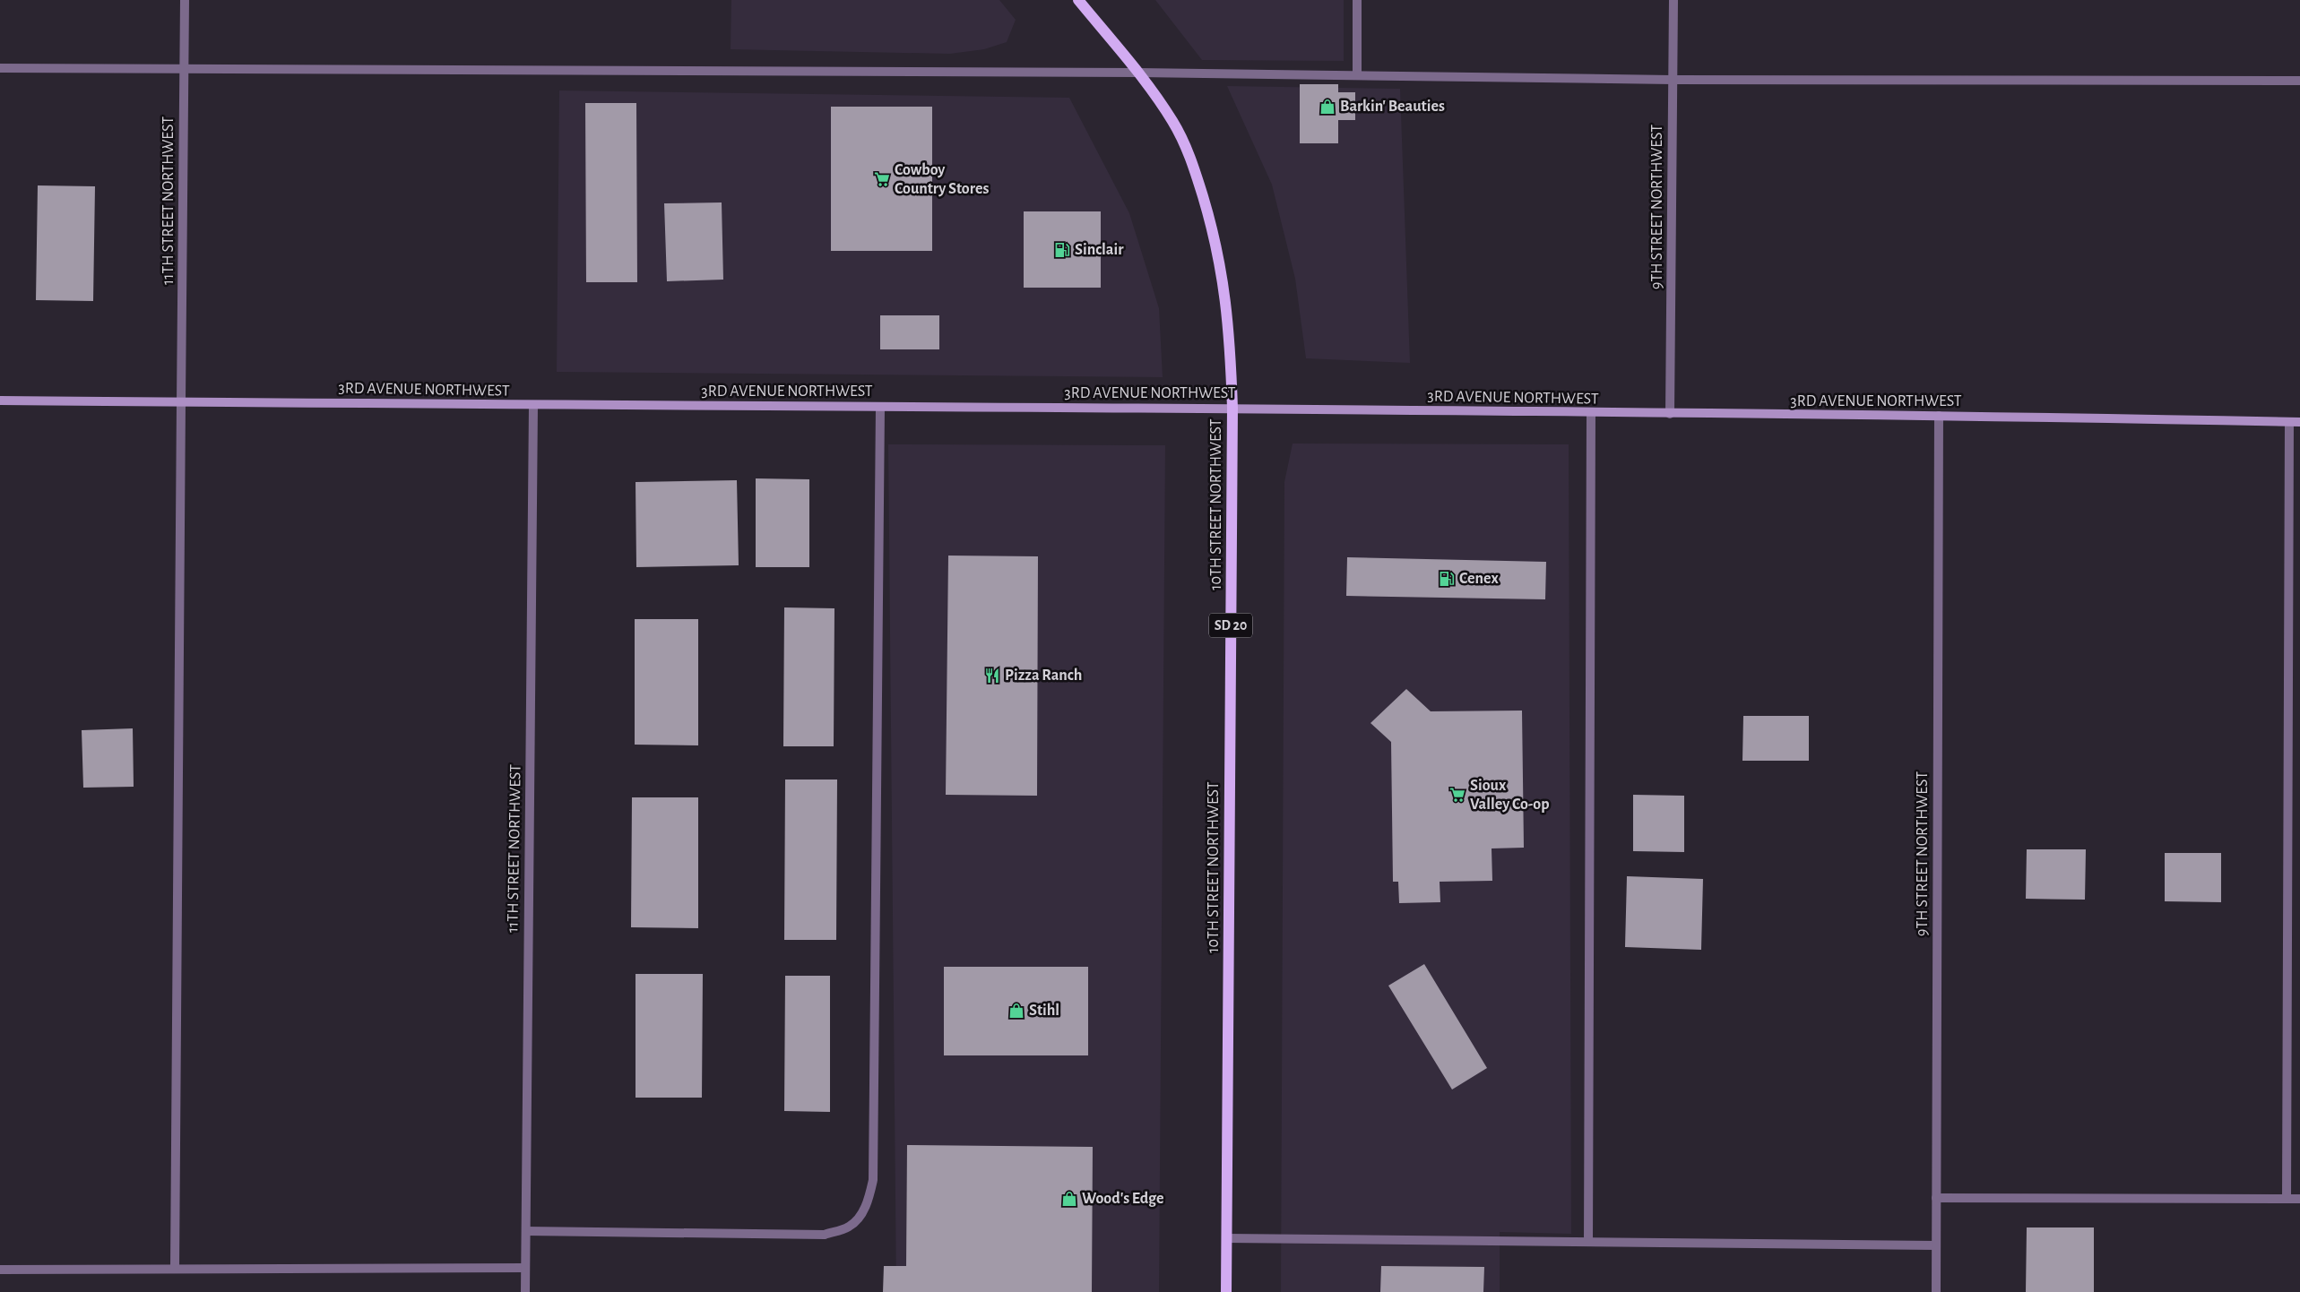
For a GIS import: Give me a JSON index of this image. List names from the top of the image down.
{
  "streets": {
    "main road": ["10TH STREET NORTHWEST", "SD 20"],
    "street": ["11TH STREET NORTHWEST", "9TH STREET NORTHWEST", "3RD AVENUE NORTHWEST"]
  },
  "crossings": [
    ["11TH STREET NORTHWEST", "3RD AVENUE NORTHWEST"],
    ["9TH STREET NORTHWEST", "3RD AVENUE NORTHWEST"],
    ["3RD AVENUE NORTHWEST", "10TH STREET NORTHWEST"]
  ],
  "places": {
    "shop": ["Barkin' Beauties", "Stihl", "Wood's Edge"],
    "supermarket": ["Cowboy Country Stores", "Sioux Valley Co-op"],
    "fuel station": ["Sinclair", "Cenex"],
    "restaurant": ["Pizza Ranch"]
  }
}
